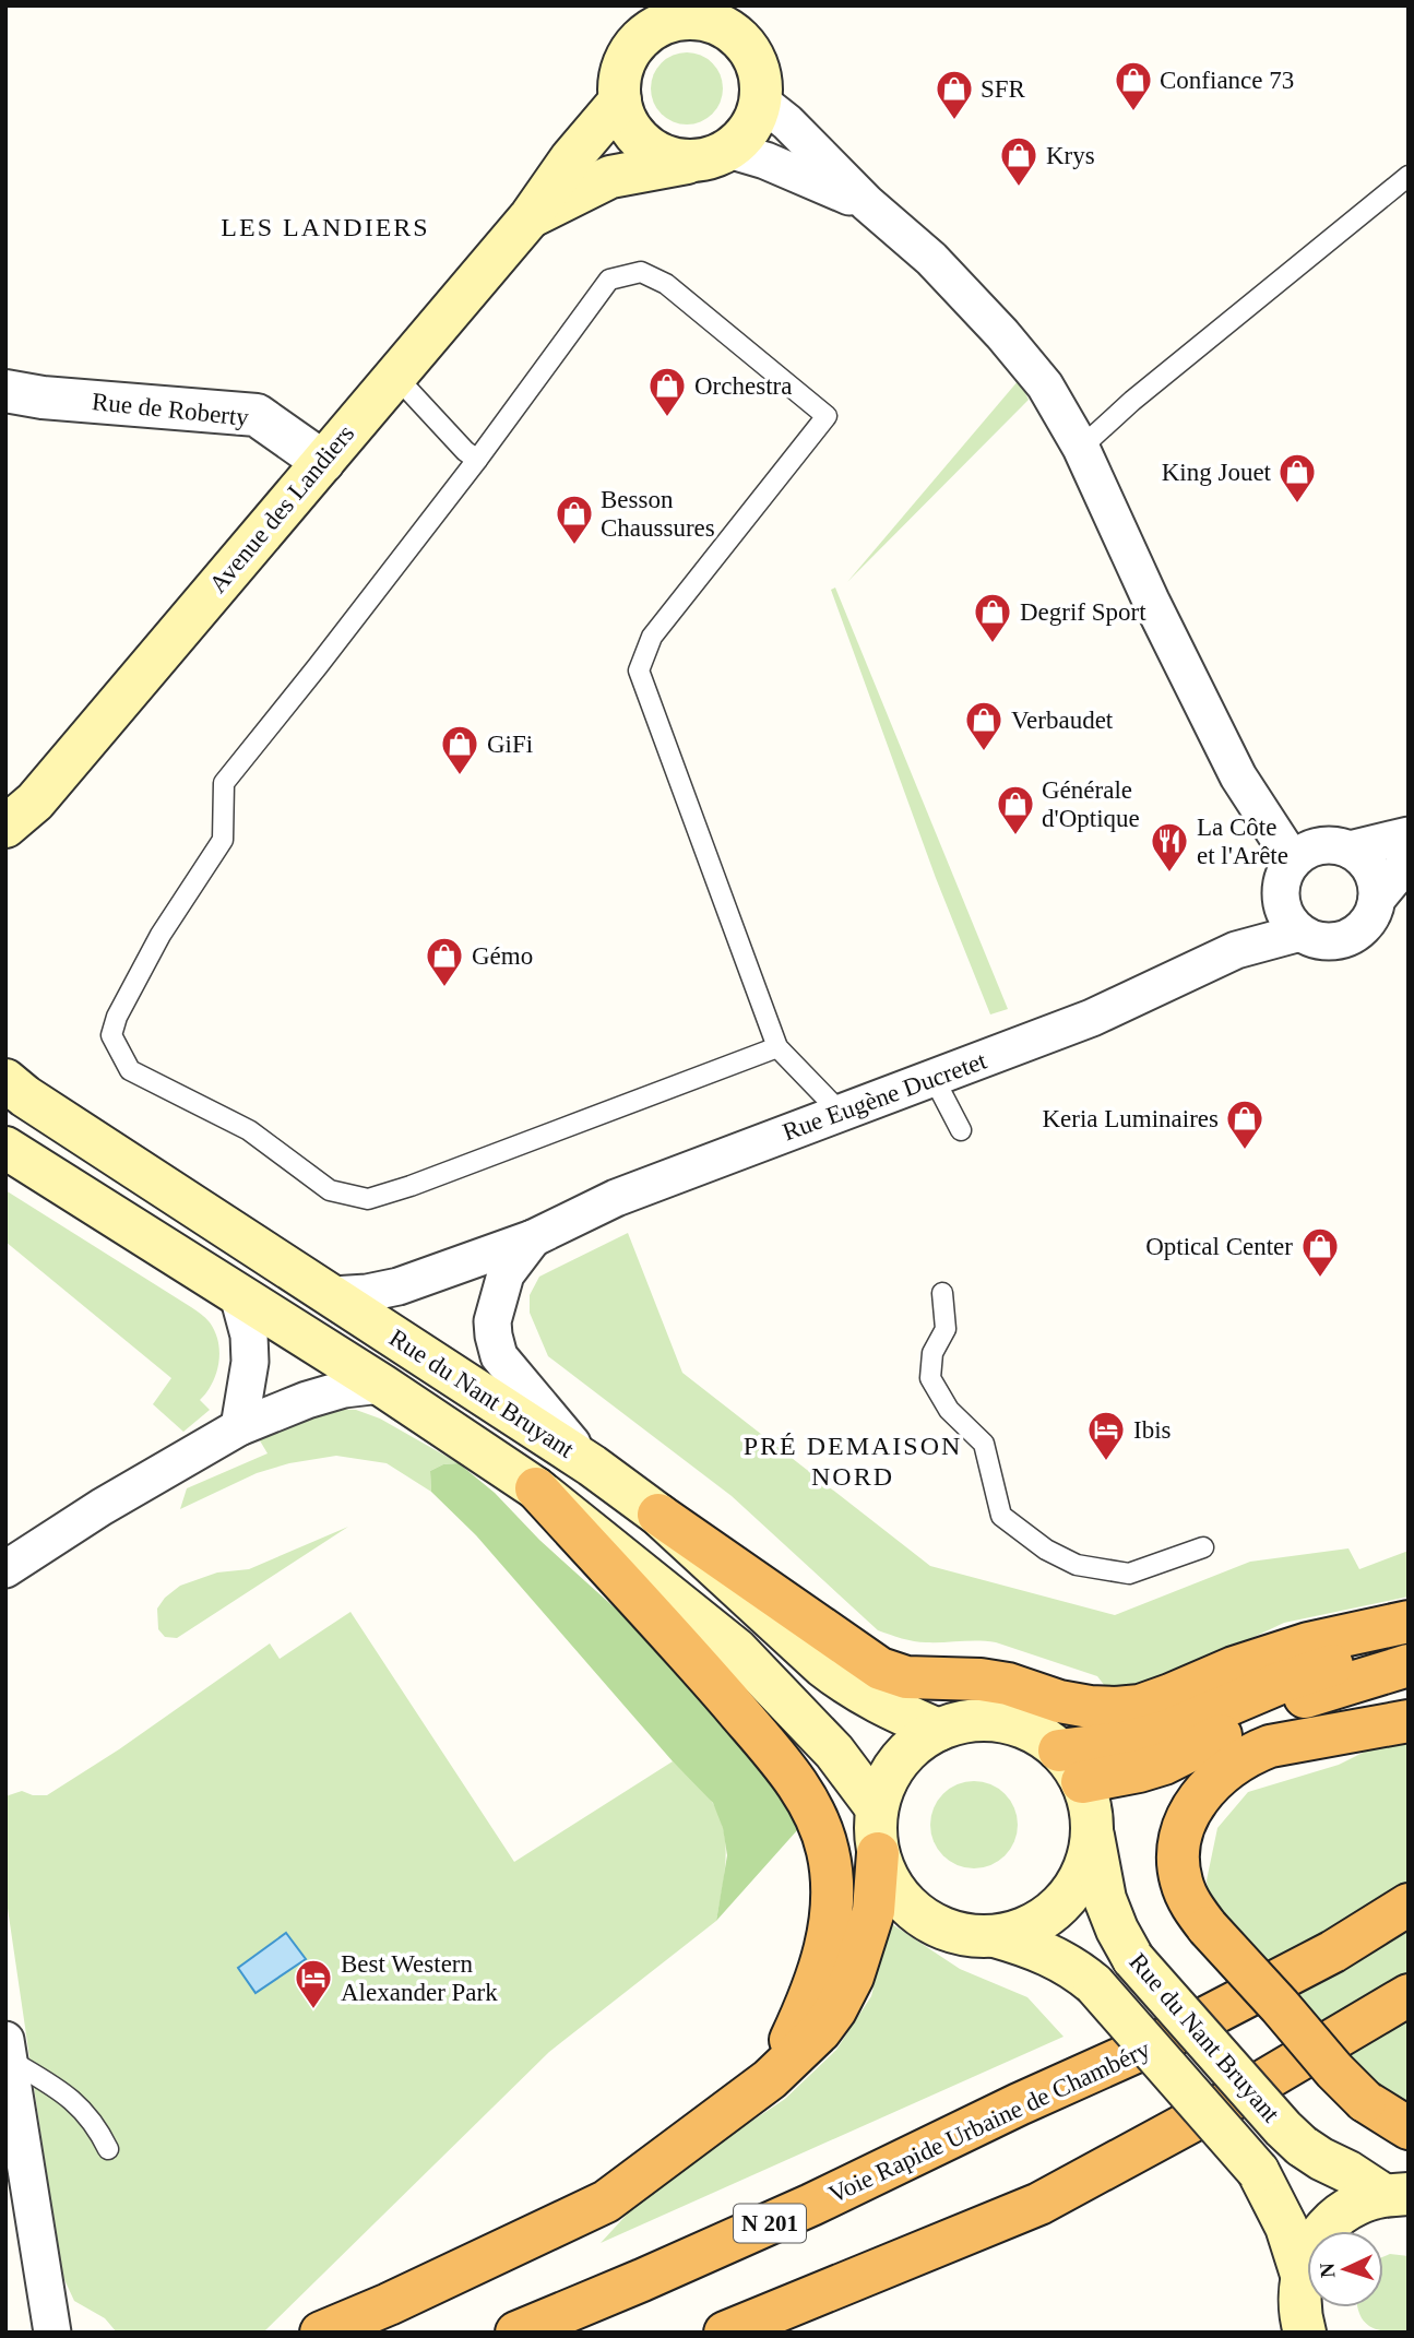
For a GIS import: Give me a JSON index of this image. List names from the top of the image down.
{
  "streets": {
    "highway": ["Voie Rapide Urbaine de Chambéry", "N 201"],
    "main road": ["Avenue des Landiers", "Rue du Nant Bruyant"],
    "street": ["Rue de Roberty", "Rue Eugène Ducretet"]
  },
  "crossings": [
    ["Rue de Roberty", "Avenue des Landiers"],
    ["Rue Eugène Ducretet", "Rue du Nant Bruyant"]
  ],
  "districts": ["LES LANDIERS", "PRÉ DEMAISON NORD"],
  "places": {
    "shop": [
      "Confiance 73",
      "SFR",
      "Krys",
      "Orchestra",
      "King Jouet",
      "Besson Chaussures",
      "Degrif Sport",
      "Verbaudet",
      "GiFi",
      "Générale d'Optique",
      "Gémo",
      "Keria Luminaires",
      "Optical Center"
    ],
    "restaurant": ["La Côte et l'Arête"],
    "hotel": ["Ibis", "Best Western Alexander Park"]
  },
  "north": "left"
}
